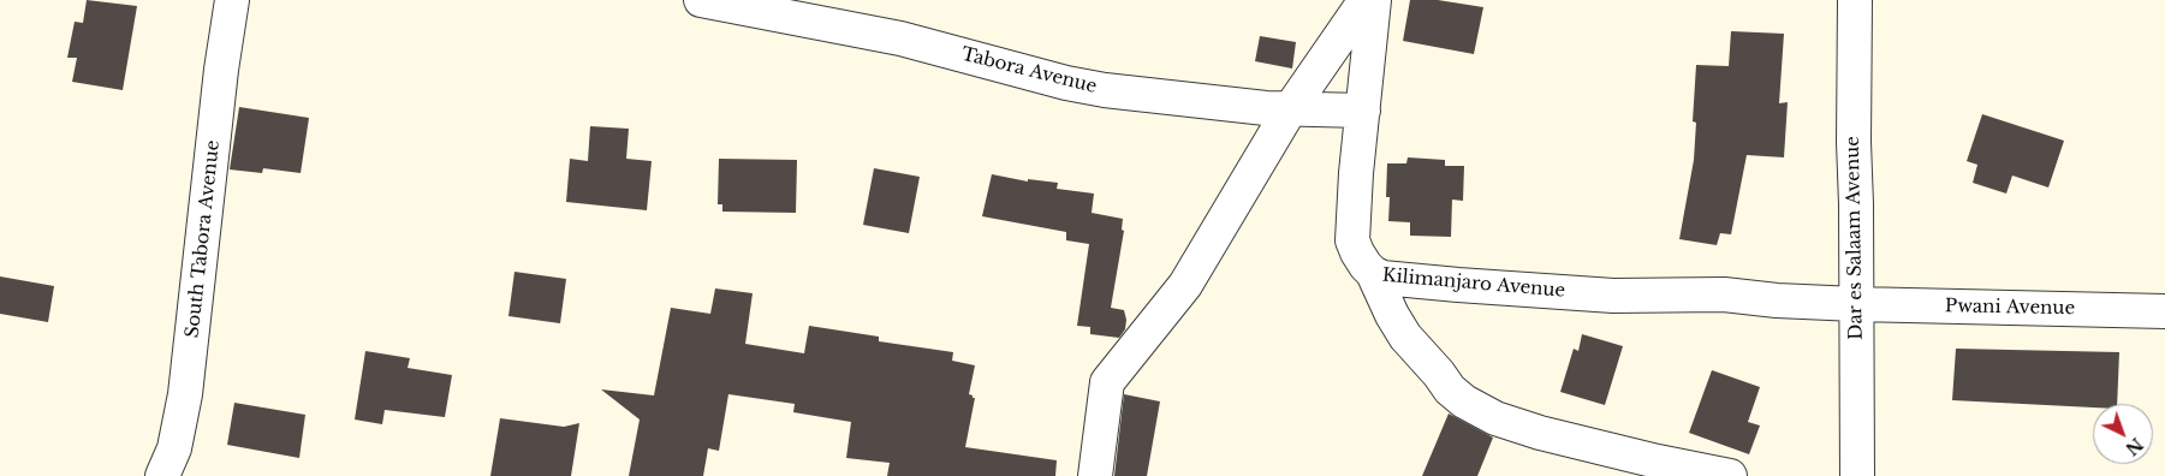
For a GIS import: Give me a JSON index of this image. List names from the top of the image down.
{
  "streets": {
    "street": [
      "Tabora Avenue",
      "Dar es Salaam Avenue",
      "South Tabora Avenue",
      "Kilimanjaro Avenue",
      "Pwani Avenue"
    ]
  },
  "crossings": [
    ["Tabora Avenue", "Kilimanjaro Avenue"],
    ["Dar es Salaam Avenue", "Kilimanjaro Avenue"],
    ["Dar es Salaam Avenue", "Pwani Avenue"],
    ["Kilimanjaro Avenue", "Pwani Avenue"]
  ],
  "north": "bottom right"
}
